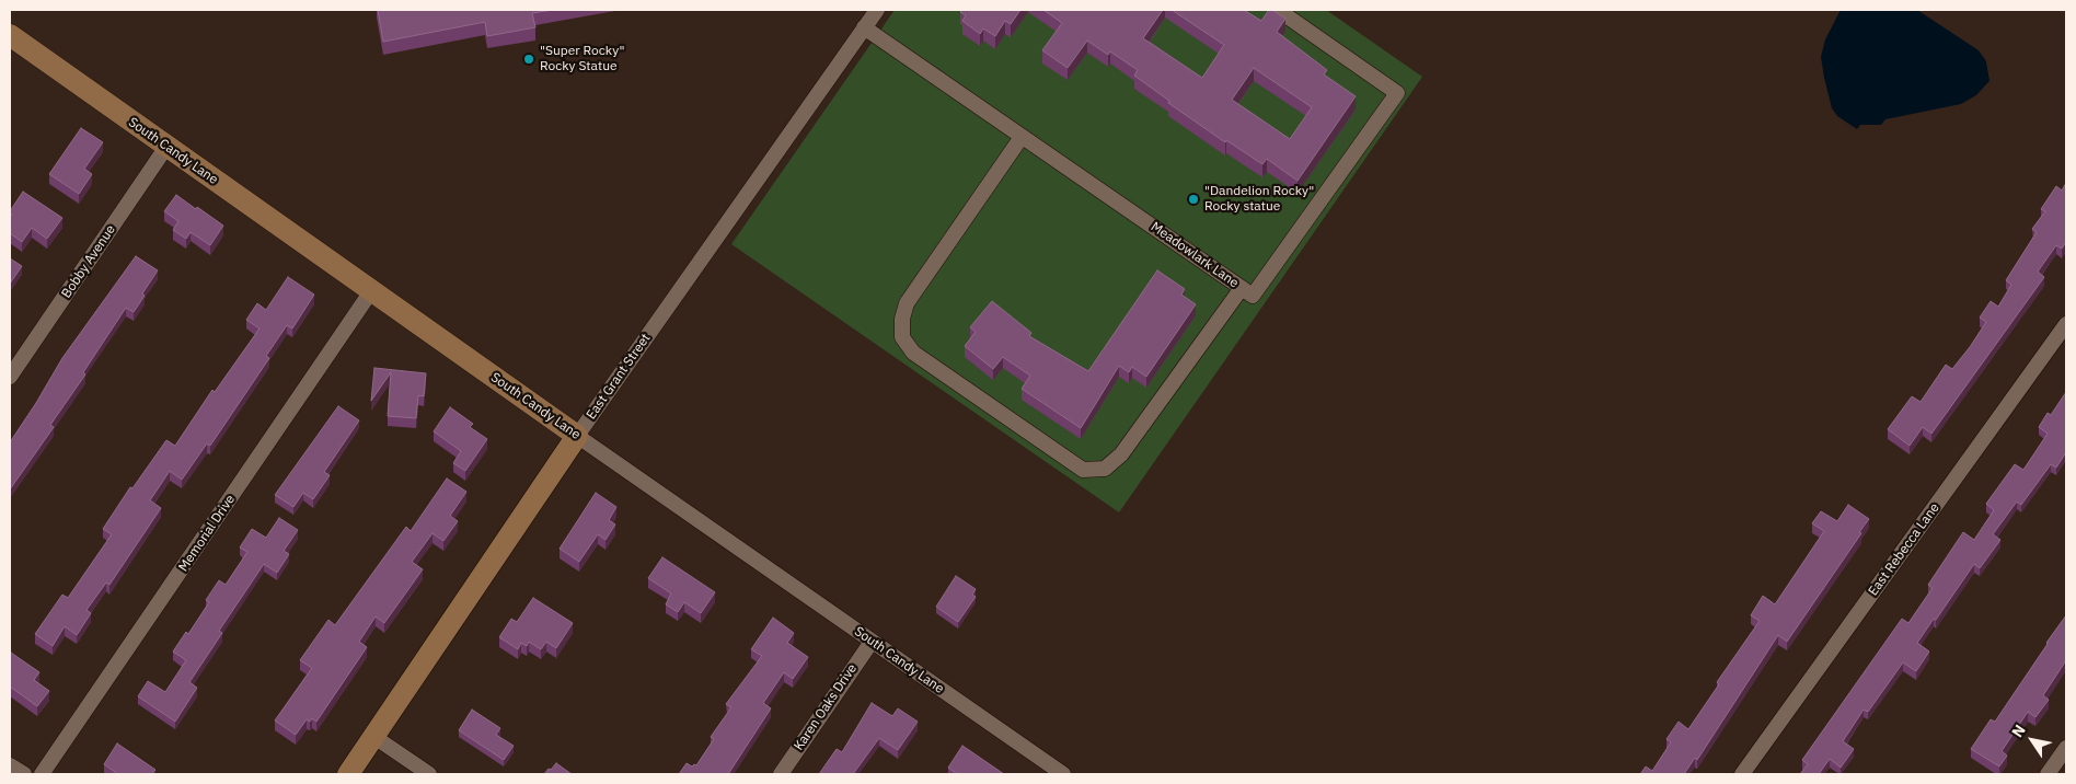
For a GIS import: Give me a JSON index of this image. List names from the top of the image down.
{
  "streets": {
    "main road": ["South Candy Lane", "East Grant Street"],
    "street": [
      "Meadowlark Lane",
      "Bobby Avenue",
      "Memorial Drive",
      "East Rebecca Lane",
      "Karen Oaks Drive"
    ]
  },
  "crossings": [
    ["South Candy Lane", "Bobby Avenue"],
    ["South Candy Lane", "East Grant Street"],
    ["South Candy Lane", "Memorial Drive"],
    ["South Candy Lane", "Karen Oaks Drive"],
    ["Meadowlark Lane", "East Grant Street"]
  ],
  "places": ["\"Super Rocky\" Rocky Statue", "\"Dandelion Rocky\" Rocky statue"],
  "north": "top left"
}
